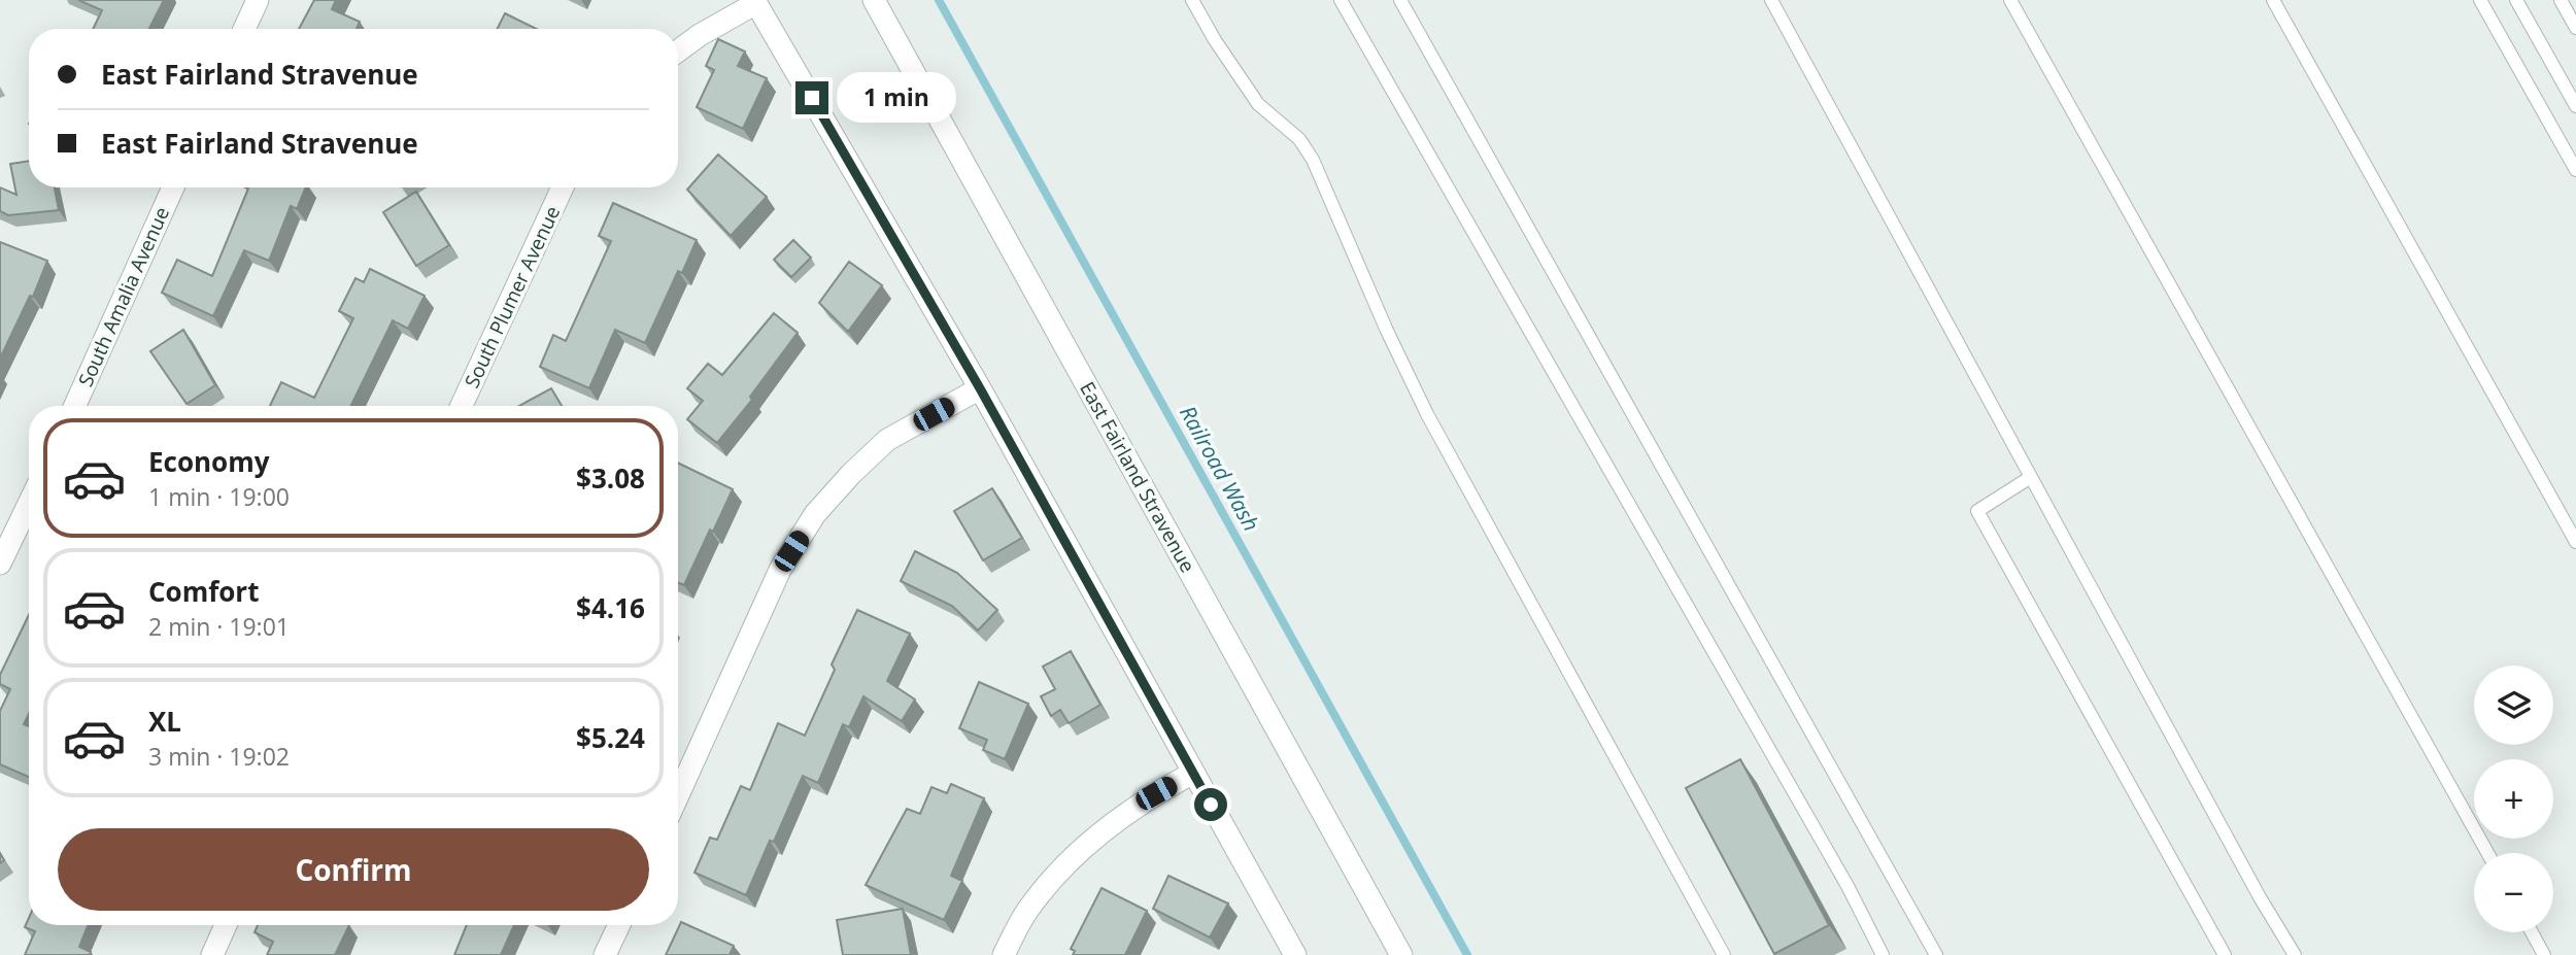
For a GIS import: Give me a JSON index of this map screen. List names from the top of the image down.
{
  "streets": {
    "street": ["South Amalia Avenue", "South Plumer Avenue", "East Fairland Stravenue"]
  },
  "water": ["Railroad Wash"],
  "page": {
    "banner": ["East Fairland Stravenue", "East Fairland Stravenue"],
    "bubble": "1 min",
    "list": [
      {
        "name": "Economy",
        "note": "1 min · 19:00",
        "value": "$3.08"
      },
      {
        "name": "Comfort",
        "note": "2 min · 19:01",
        "value": "$4.16"
      },
      {
        "name": "XL",
        "note": "3 min · 19:02",
        "value": "$5.24"
      }
    ],
    "map_buttons": ["+", "−"],
    "buttons": "Confirm"
  }
}
